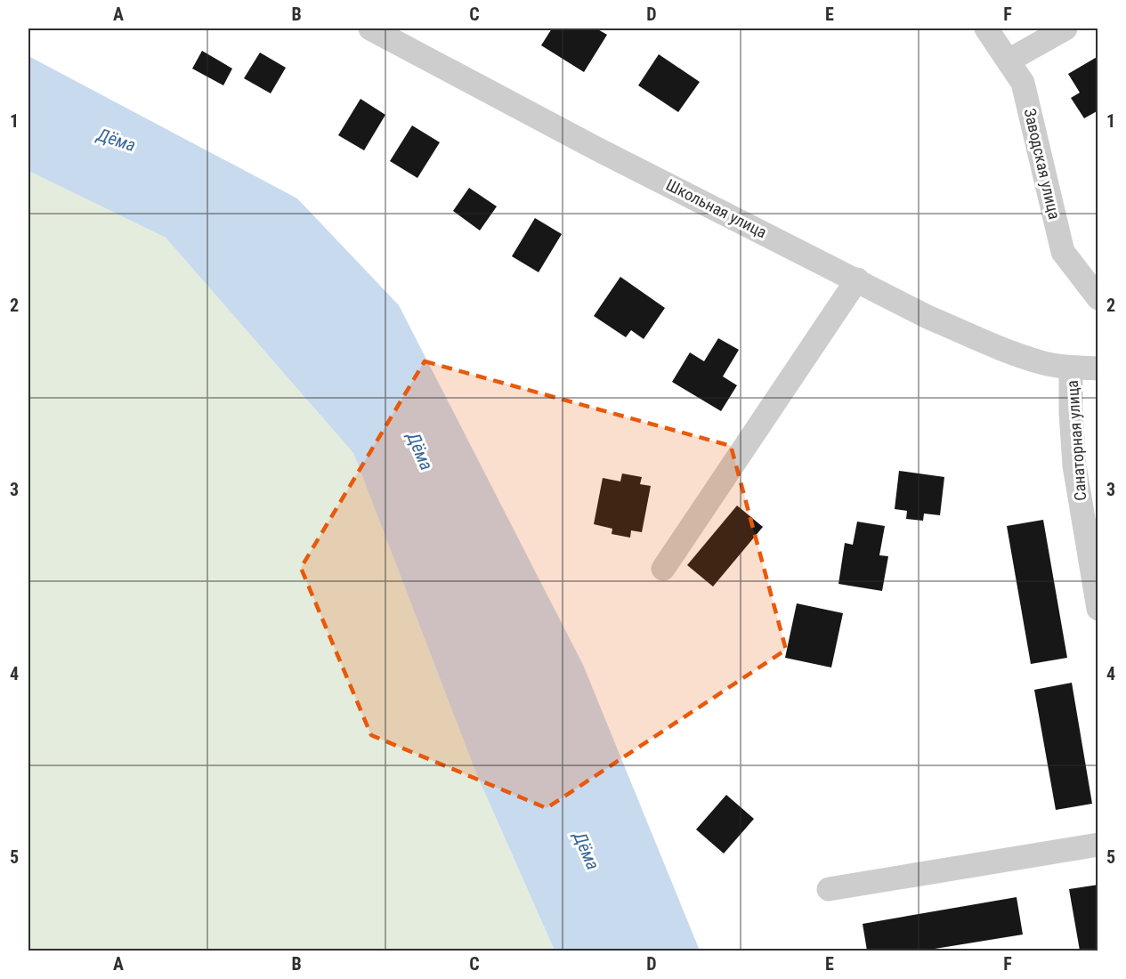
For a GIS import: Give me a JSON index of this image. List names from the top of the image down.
{
  "streets": {
    "street": ["Заводская улица", "Школьная улица", "Санаторная улица"]
  },
  "crossings": [
    ["Школьная улица", "Санаторная улица"]
  ],
  "water": ["Дёма"],
  "grid": {
    "columns": [
      "A",
      "B",
      "C",
      "D",
      "E",
      "F"
    ],
    "rows": [
      "1",
      "2",
      "3",
      "4",
      "5"
    ]
  }
}
